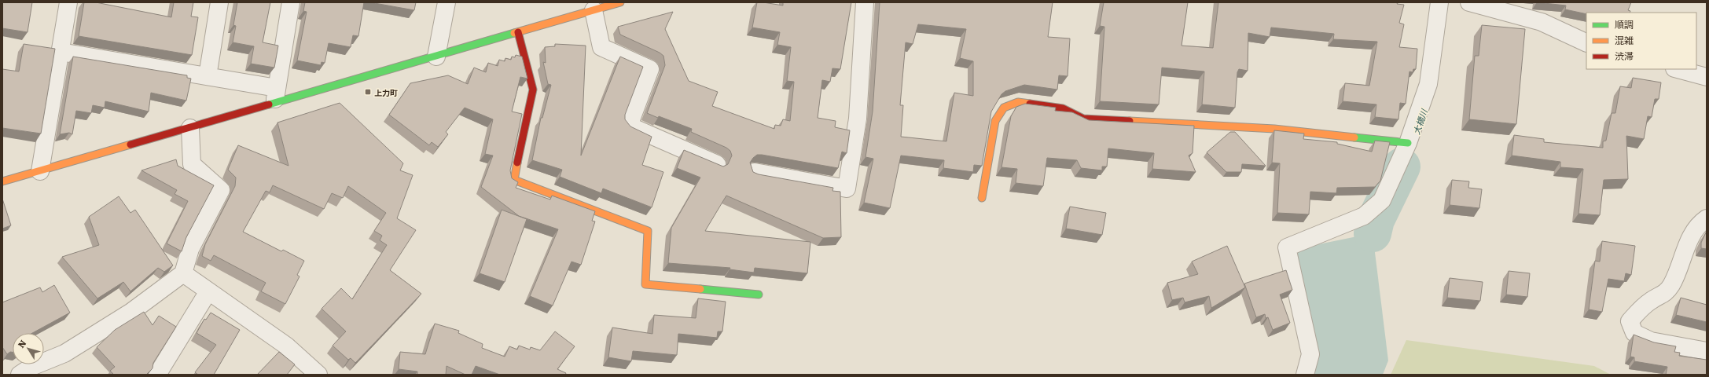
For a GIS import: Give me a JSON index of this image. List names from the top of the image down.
{
  "water": ["大橋川"],
  "places": {
    "transit": ["上力町"]
  },
  "legend": ["順調", "混雑", "渋滞"],
  "north": "top left"
}
